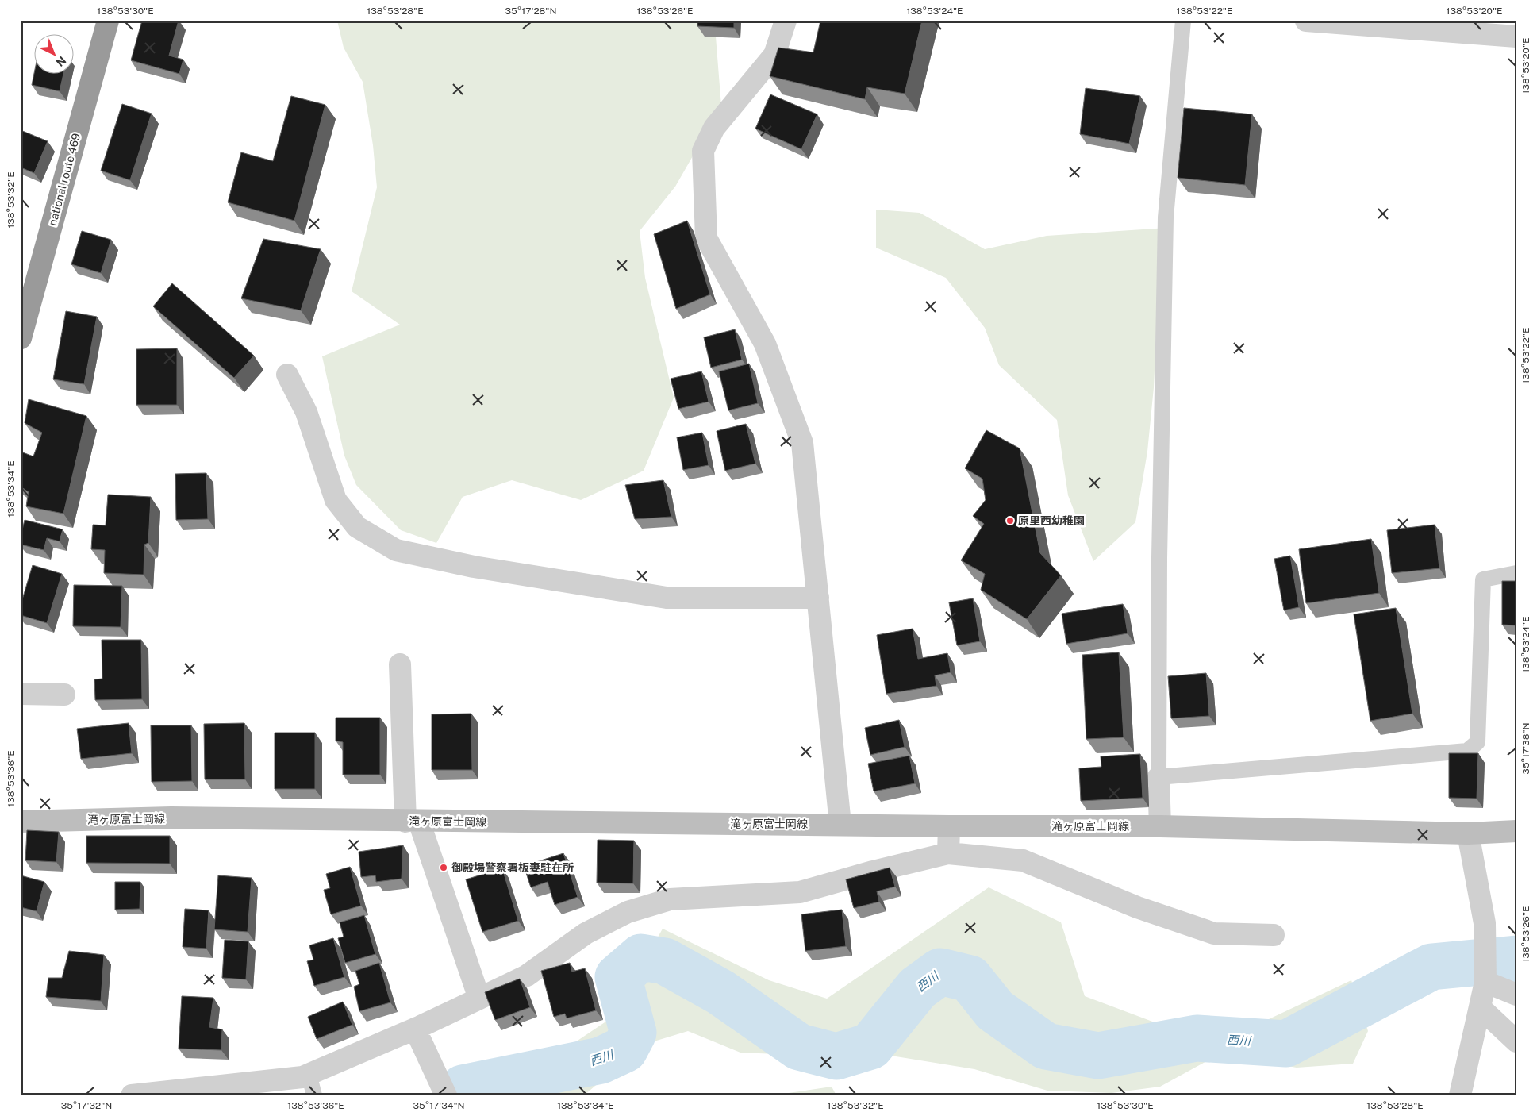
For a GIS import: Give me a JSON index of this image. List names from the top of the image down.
{
  "streets": {
    "highway": ["national route 469"],
    "main road": ["滝ヶ原富士岡線"]
  },
  "water": ["西川"],
  "places": ["原里西幼稚園", "御殿場警察署板妻駐在所"],
  "north": "bottom right",
  "coordinates": [
    "138°53'30\"E",
    "138°53'28\"E",
    "35°17'28\"N",
    "138°53'26\"E",
    "138°53'24\"E",
    "138°53'22\"E",
    "138°53'20\"E",
    "138°53'32\"E",
    "138°53'34\"E",
    "35°17'38\"N",
    "138°53'36\"E",
    "35°17'32\"N",
    "35°17'34\"N"
  ]
}
